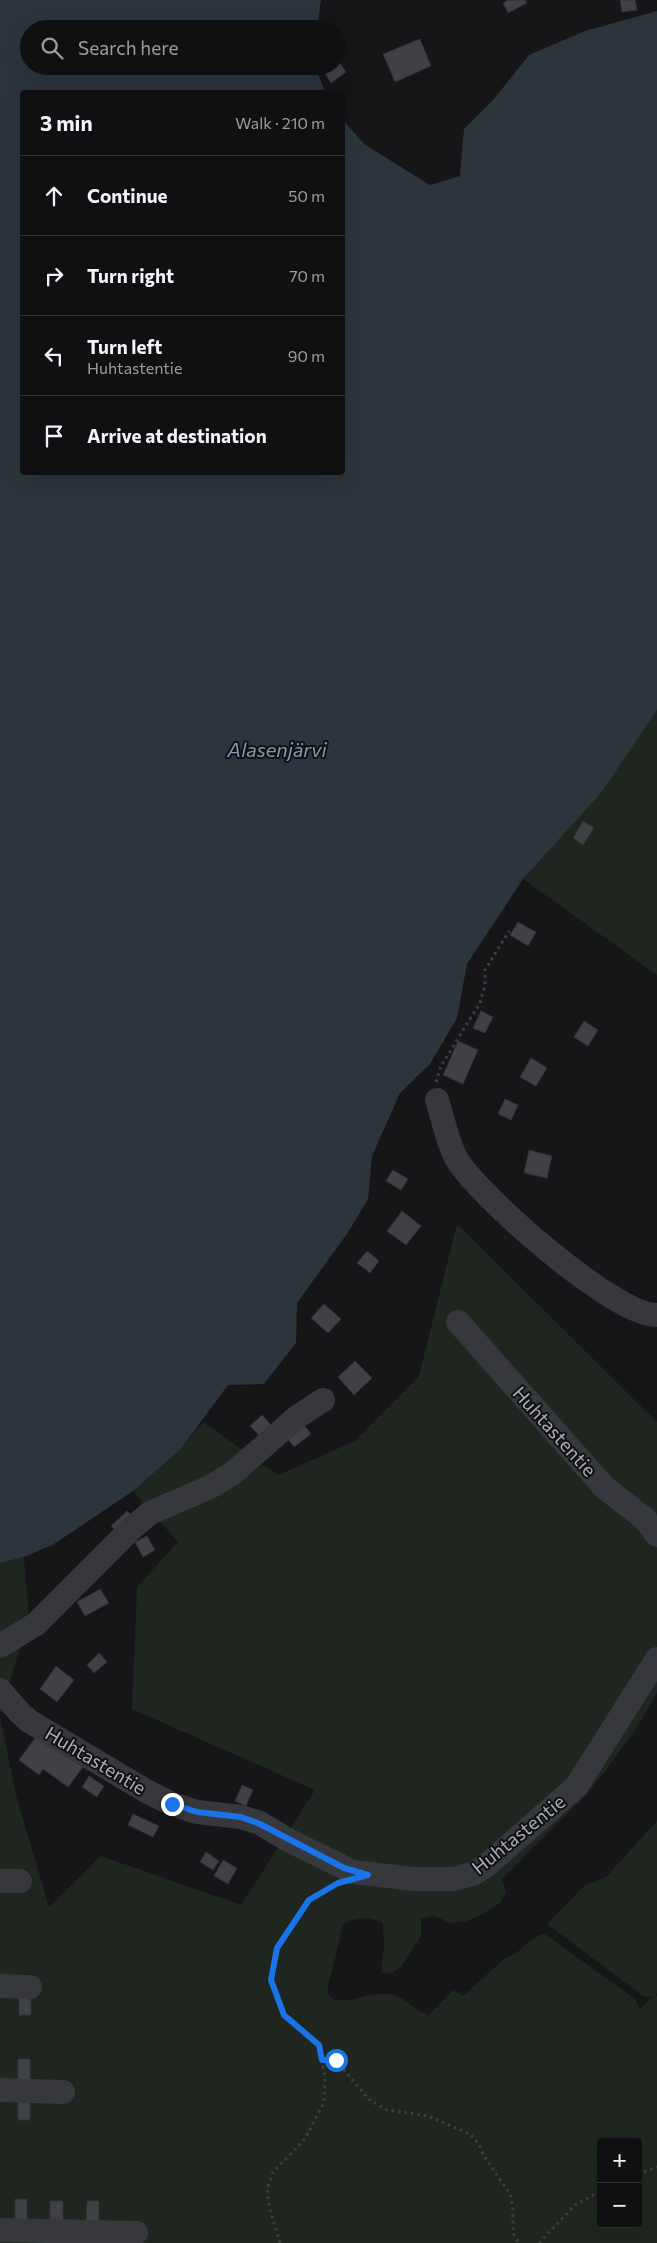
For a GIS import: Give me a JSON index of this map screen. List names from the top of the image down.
{
  "streets": {
    "lane": ["Huhtastentie"]
  },
  "water": ["Alasenjärvi"],
  "page": {
    "search": "Search here",
    "heading": ["3 min", "Walk · 210 m"],
    "list": [
      ["Continue", "50 m"],
      ["Turn right", "70 m"],
      ["Turn left", "Huhtastentie", "90 m"],
      "Arrive at destination"
    ],
    "map_buttons": ["+", "−"]
  }
}
